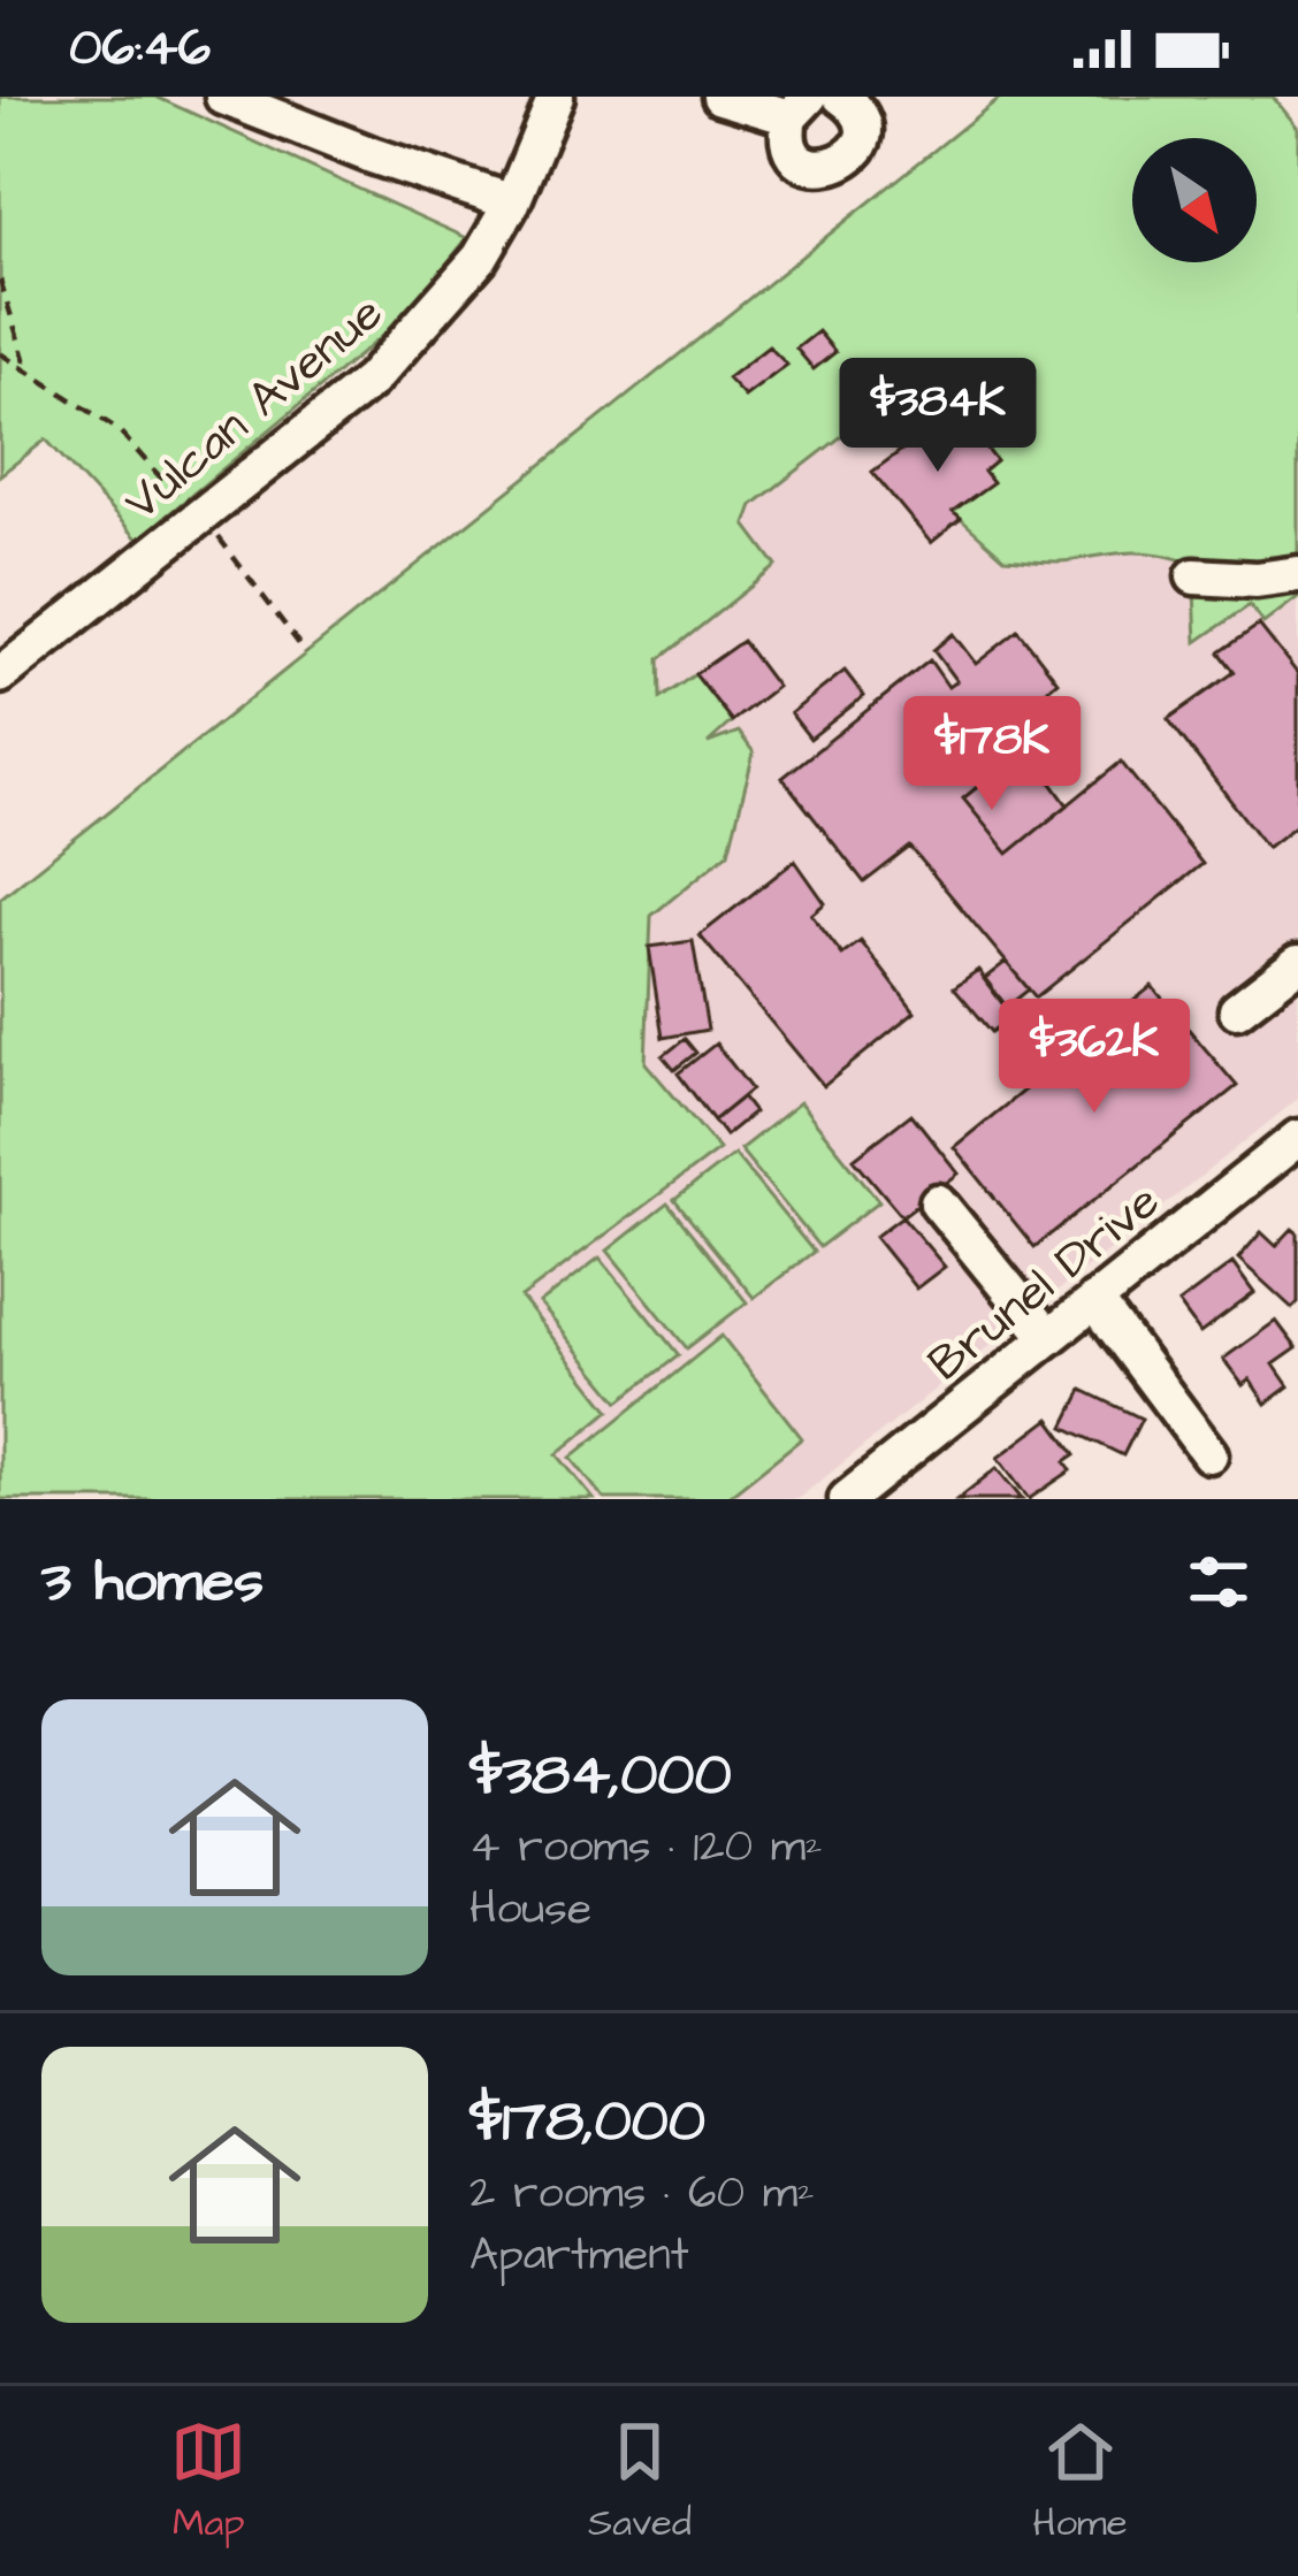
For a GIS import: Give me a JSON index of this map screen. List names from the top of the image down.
{
  "streets": {
    "street": ["Vulcan Avenue", "Brunel Drive"]
  },
  "north": "bottom right",
  "page": {
    "status": "06:46",
    "price": ["$384K", "$178K", "$362K"],
    "heading": "3 homes",
    "list": [
      {
        "name": "$384,000",
        "note": "4 rooms · 120 m² · House"
      },
      {
        "name": "$178,000",
        "note": "2 rooms · 60 m² · Apartment"
      }
    ],
    "tabs": ["Map", "Saved", "Home"]
  }
}
